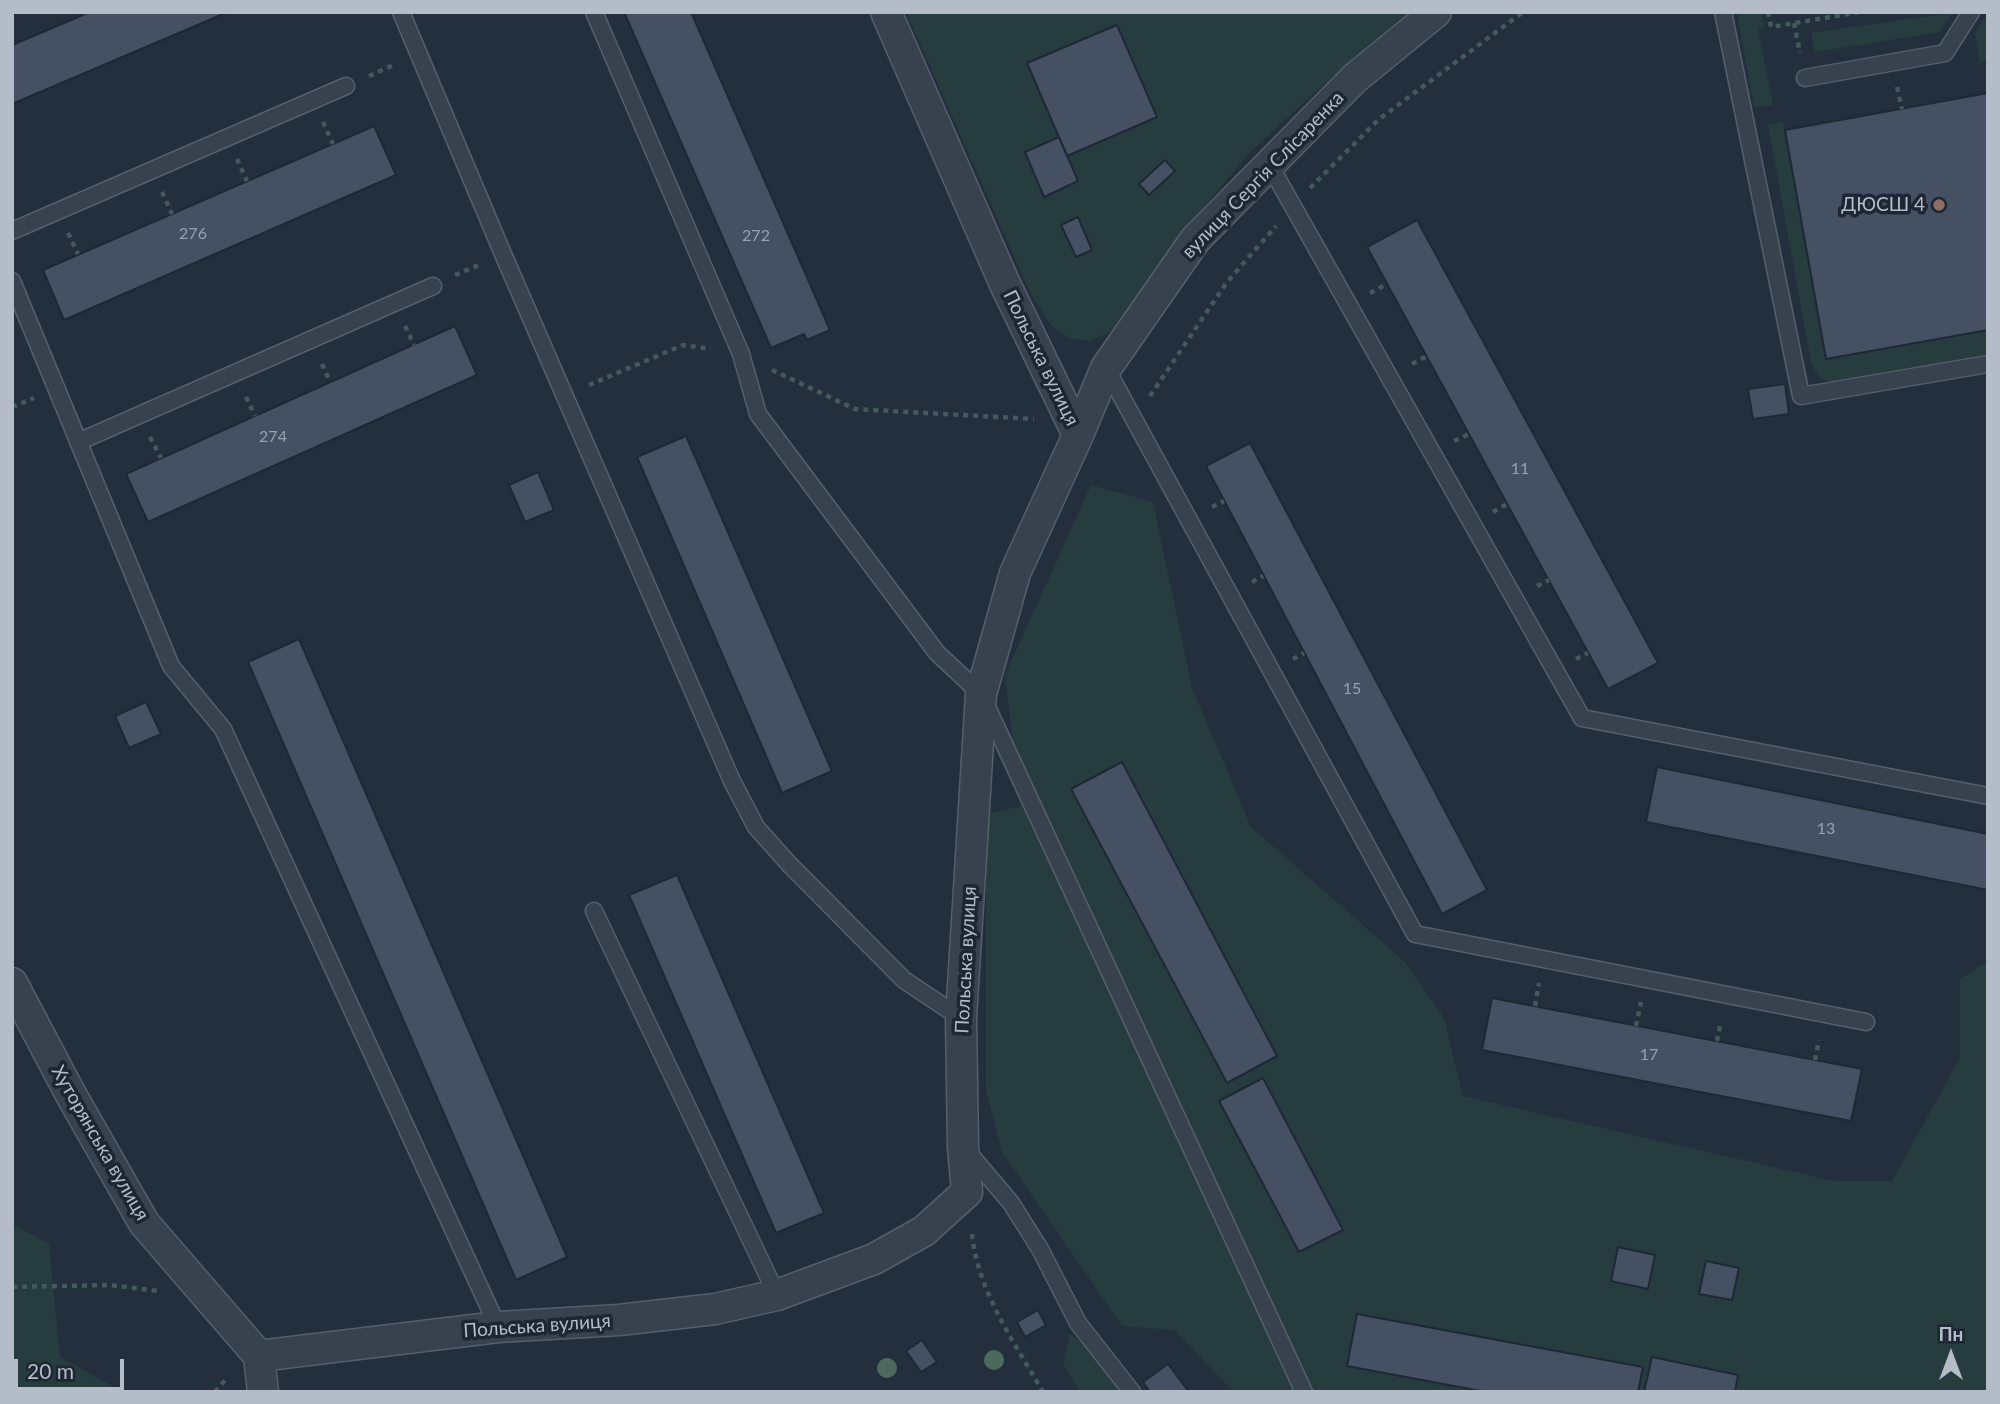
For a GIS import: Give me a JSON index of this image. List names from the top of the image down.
{
  "streets": {
    "street": ["вулиця Сергія Слісаренка", "Польська вулиця", "Хуторянська вулиця"]
  },
  "crossings": [
    ["вулиця Сергія Слісаренка", "Польська вулиця"],
    ["Польська вулиця", "Хуторянська вулиця"]
  ],
  "places": ["ДЮСШ 4"],
  "house_numbers": [
    "276",
    "272",
    "274",
    "11",
    "15",
    "13",
    "17"
  ],
  "scale_bar": "20 m",
  "north": "top"
}
